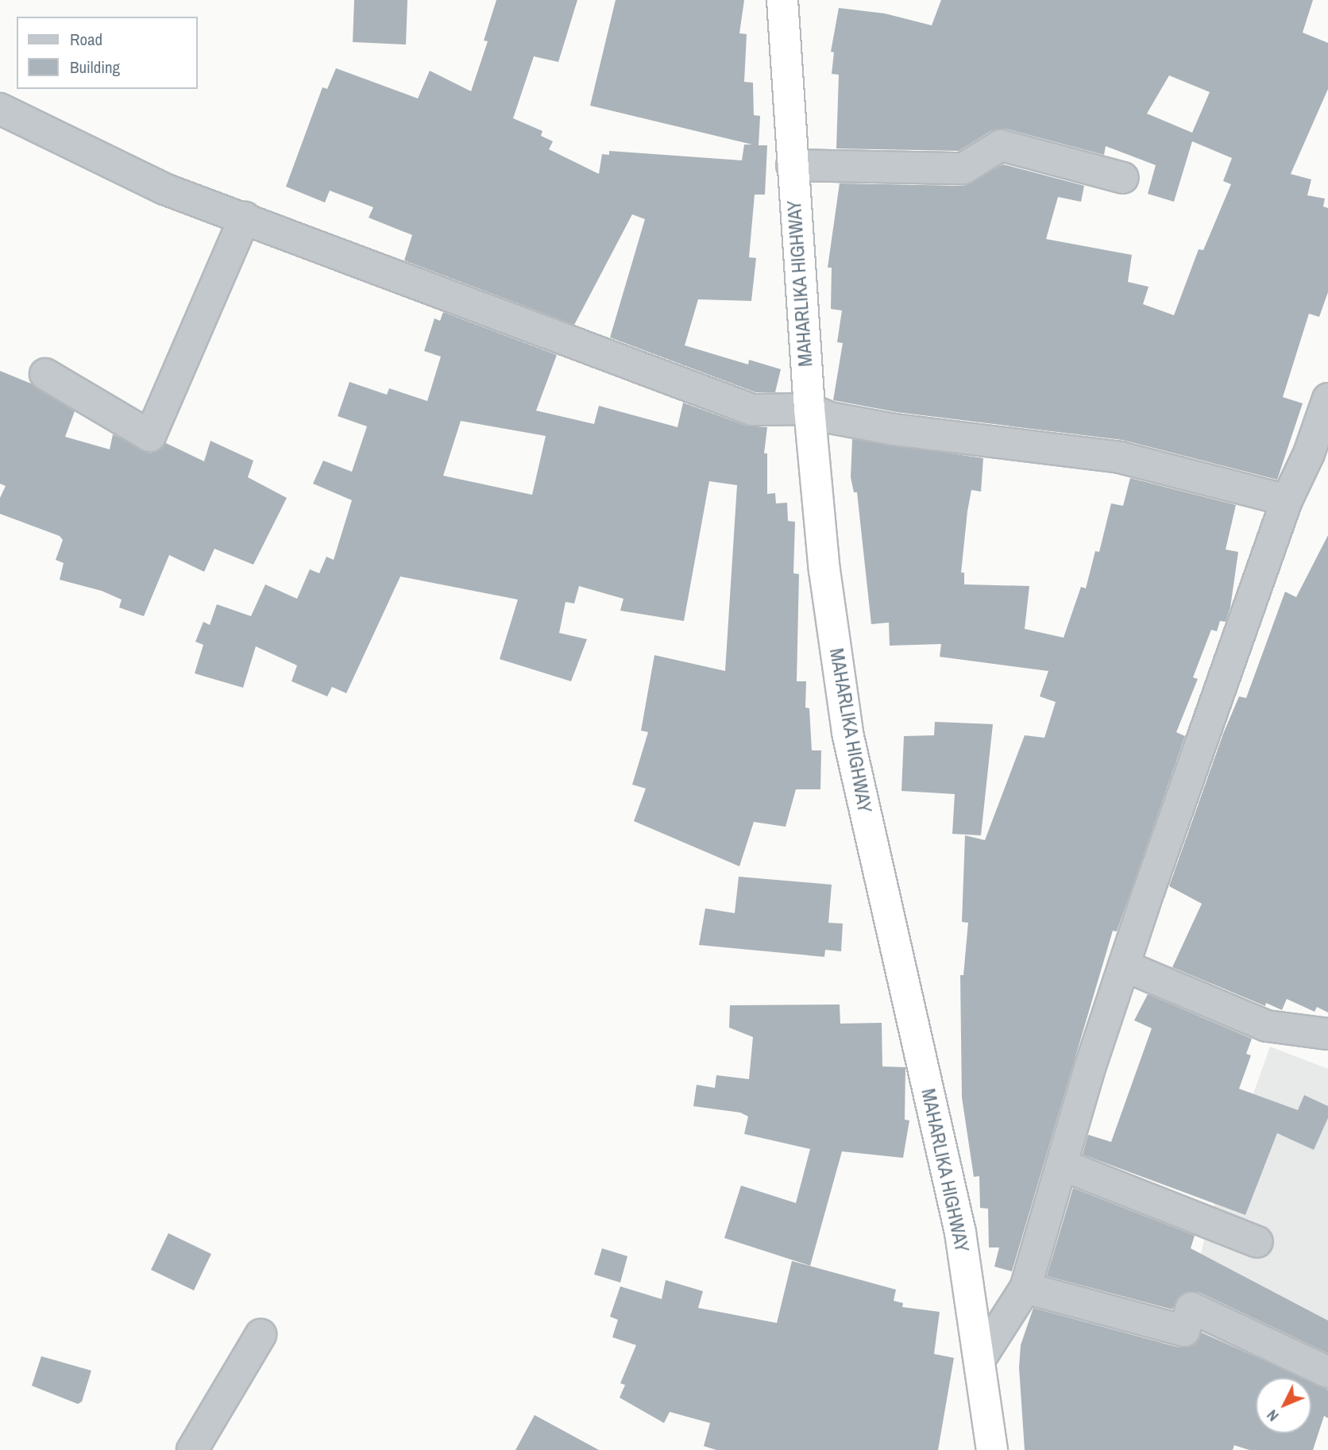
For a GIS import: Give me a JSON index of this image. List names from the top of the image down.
{
  "streets": {
    "highway": ["MAHARLIKA HIGHWAY"]
  },
  "legend": ["Road", "Building"],
  "north": "bottom left"
}
